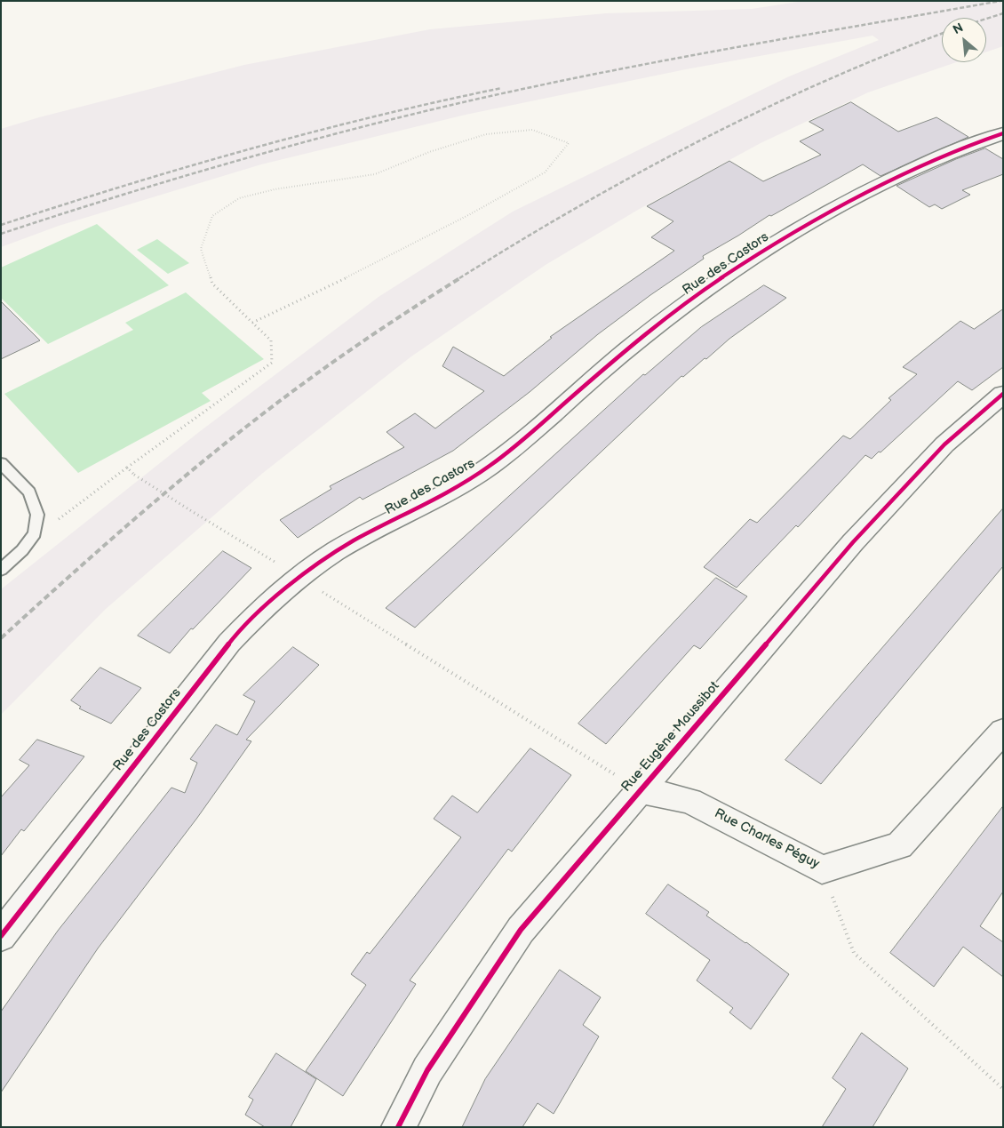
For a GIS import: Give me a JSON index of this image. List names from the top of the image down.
{
  "streets": {
    "street": ["Rue des Castors", "Rue Eugène Maussibot", "Rue Charles Péguy"]
  },
  "crossings": [
    ["Rue Eugène Maussibot", "Rue Charles Péguy"]
  ],
  "north": "top left"
}
